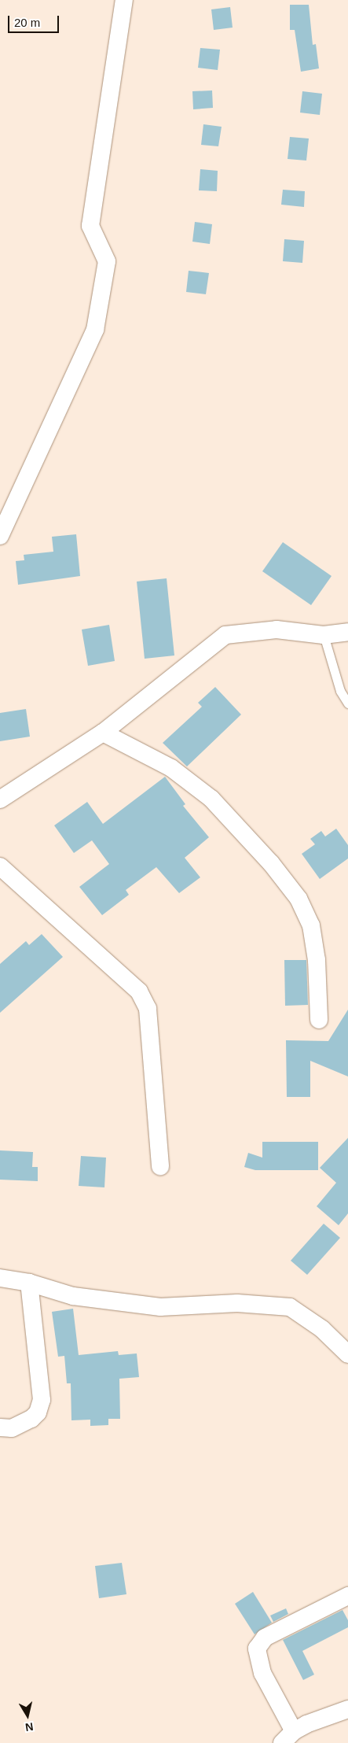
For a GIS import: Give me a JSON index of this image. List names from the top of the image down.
{
  "scale_bar": "20 m",
  "north": "bottom"
}
